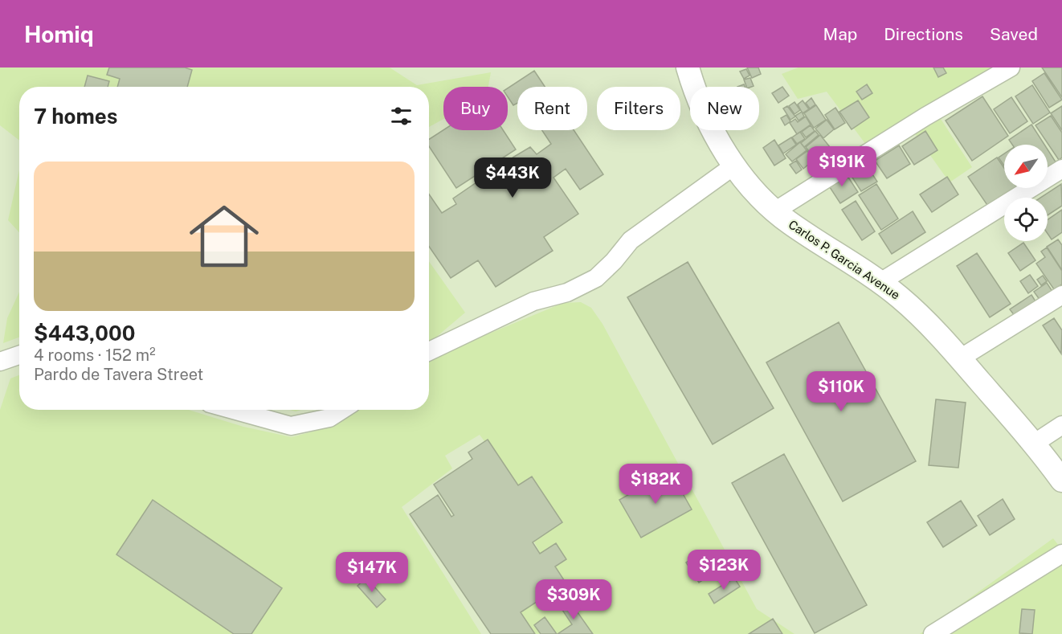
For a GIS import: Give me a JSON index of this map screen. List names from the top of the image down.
{
  "streets": {
    "main road": ["Carlos P. Garcia Avenue"]
  },
  "north": "bottom left",
  "page": {
    "header": "Homiq",
    "nav": ["Map", "Directions", "Saved"],
    "chip": [
      "Buy",
      "Rent",
      "Filters",
      "New"
    ],
    "heading": "7 homes",
    "list": [
      {
        "name": "$443,000",
        "note": "4 rooms · 152 m² · Pardo de Tavera Street"
      }
    ],
    "price": [
      "$191K",
      "$443K",
      "$110K",
      "$182K",
      "$123K",
      "$147K",
      "$309K"
    ]
  }
}
